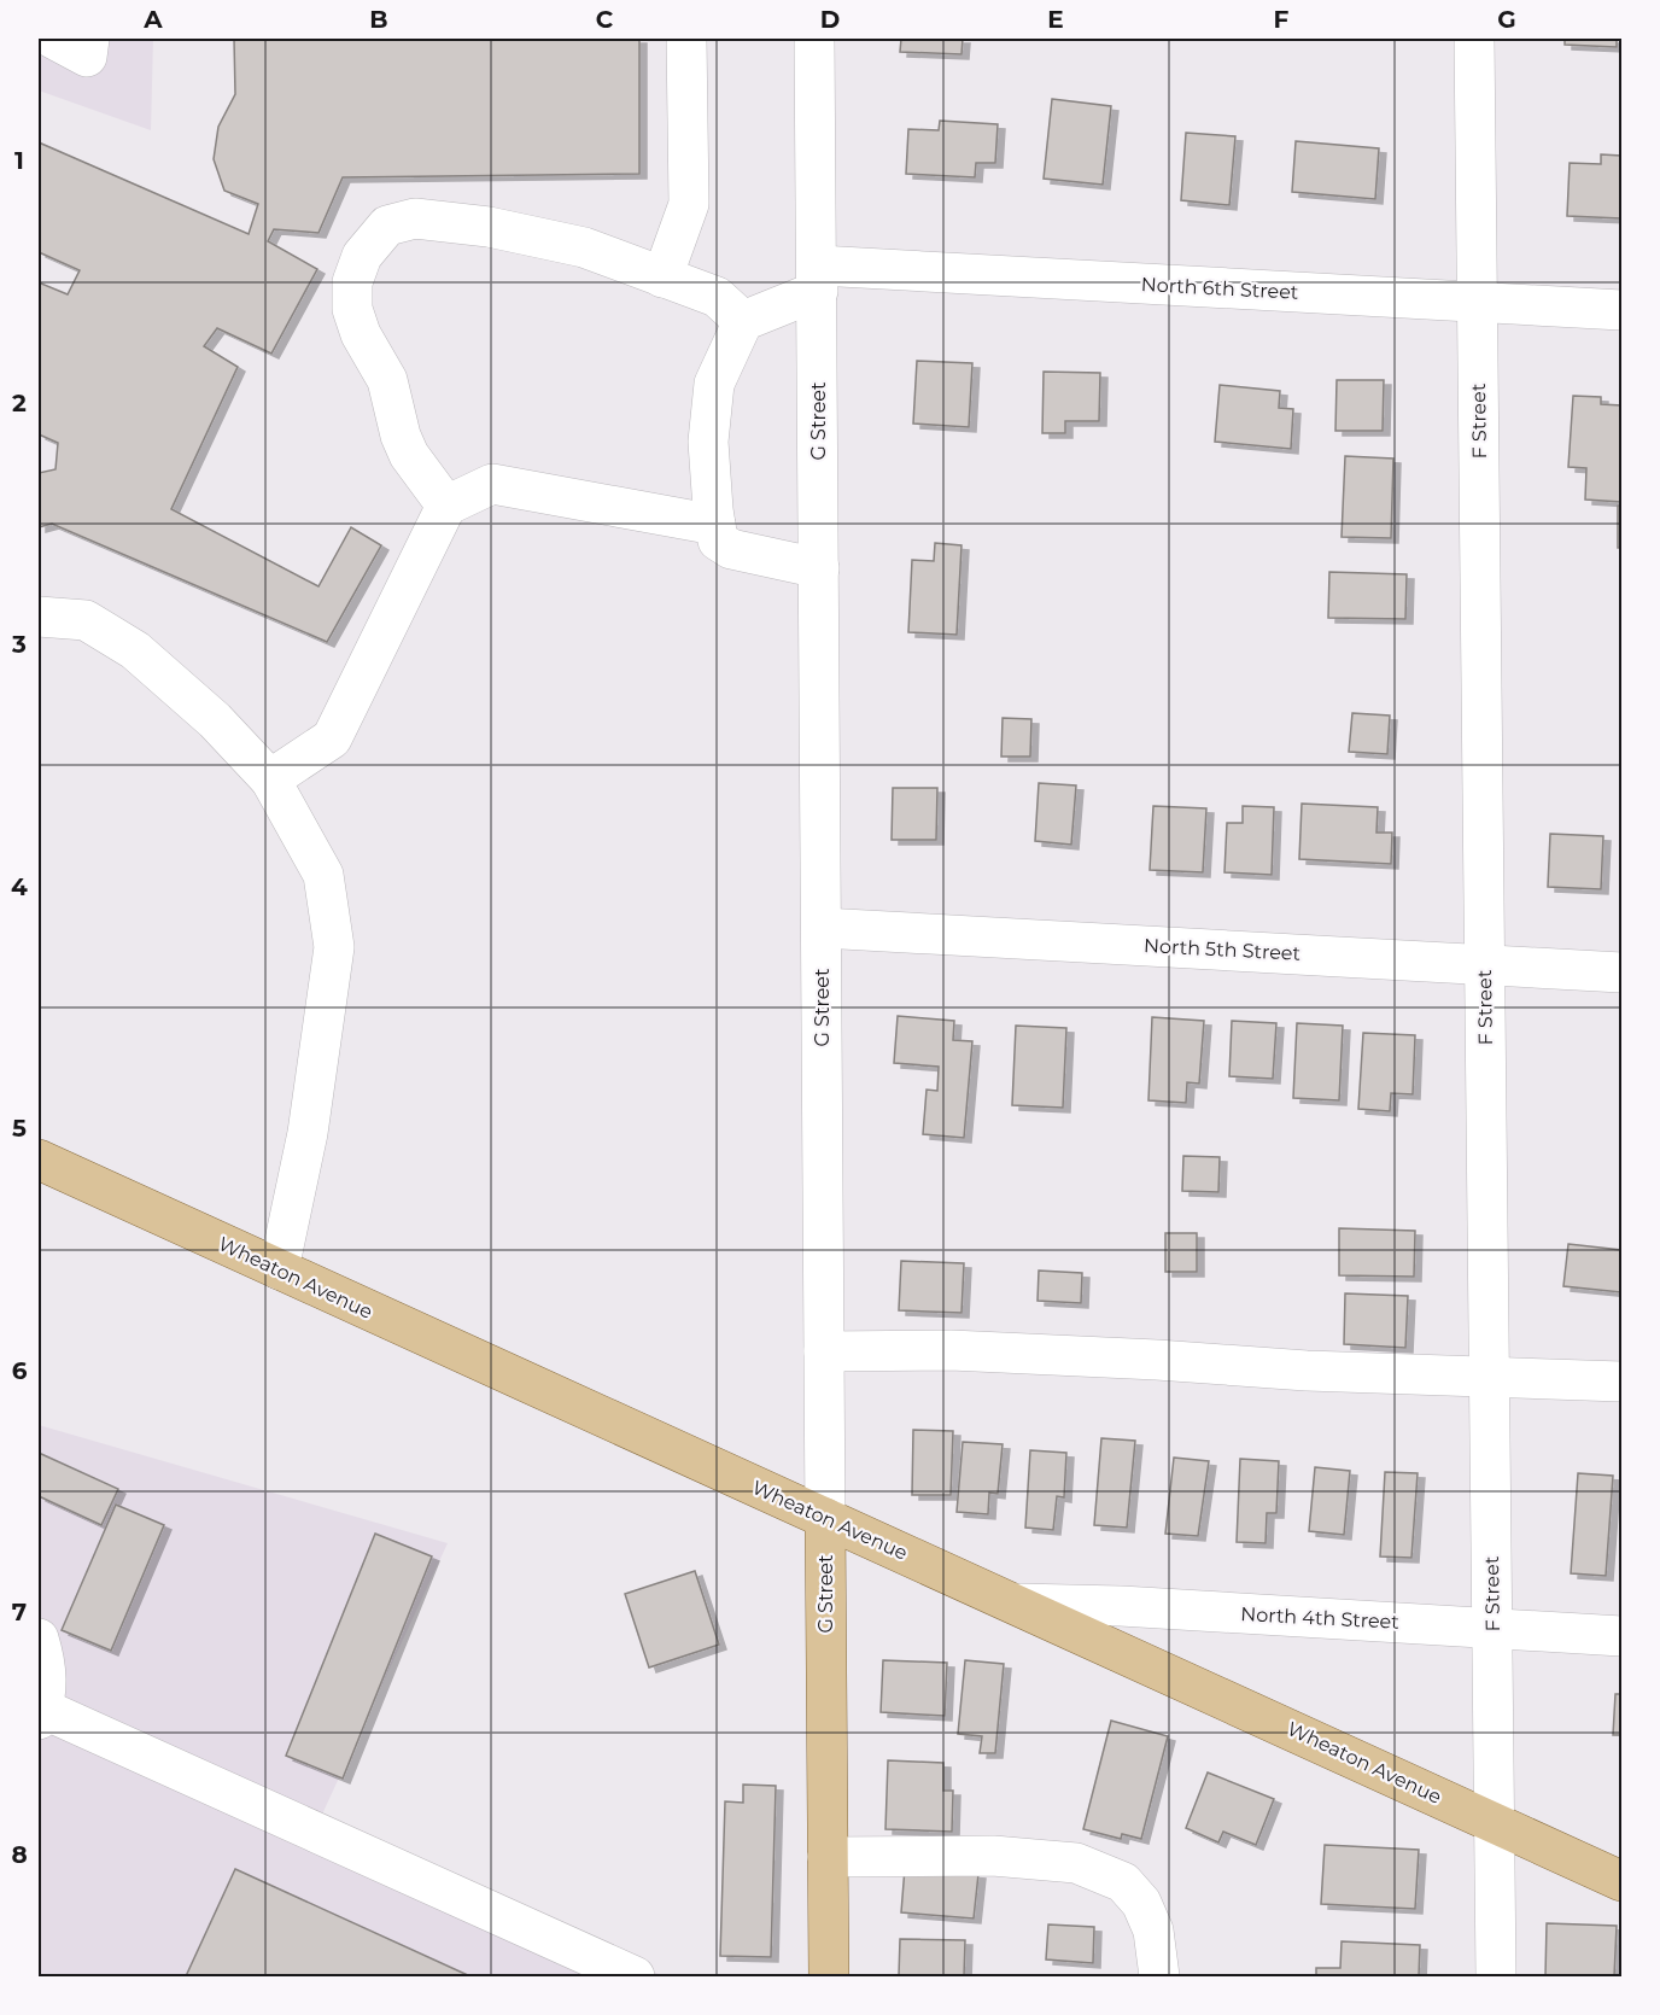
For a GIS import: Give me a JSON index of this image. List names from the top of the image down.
{
  "streets": {
    "main road": ["G Street", "Wheaton Avenue"],
    "street": [
      "North 6th Street",
      "F Street",
      "North 5th Street",
      "North 4th Street"
    ]
  },
  "crossings": [
    ["North 6th Street", "G Street"],
    ["North 6th Street", "F Street"],
    ["G Street", "North 5th Street"],
    ["G Street", "Wheaton Avenue"],
    ["F Street", "North 5th Street"],
    ["F Street", "Wheaton Avenue"],
    ["F Street", "North 4th Street"],
    ["Wheaton Avenue", "North 4th Street"]
  ],
  "grid": {
    "columns": [
      "A",
      "B",
      "C",
      "D",
      "E",
      "F",
      "G"
    ],
    "rows": [
      "1",
      "2",
      "3",
      "4",
      "5",
      "6",
      "7",
      "8"
    ]
  }
}
